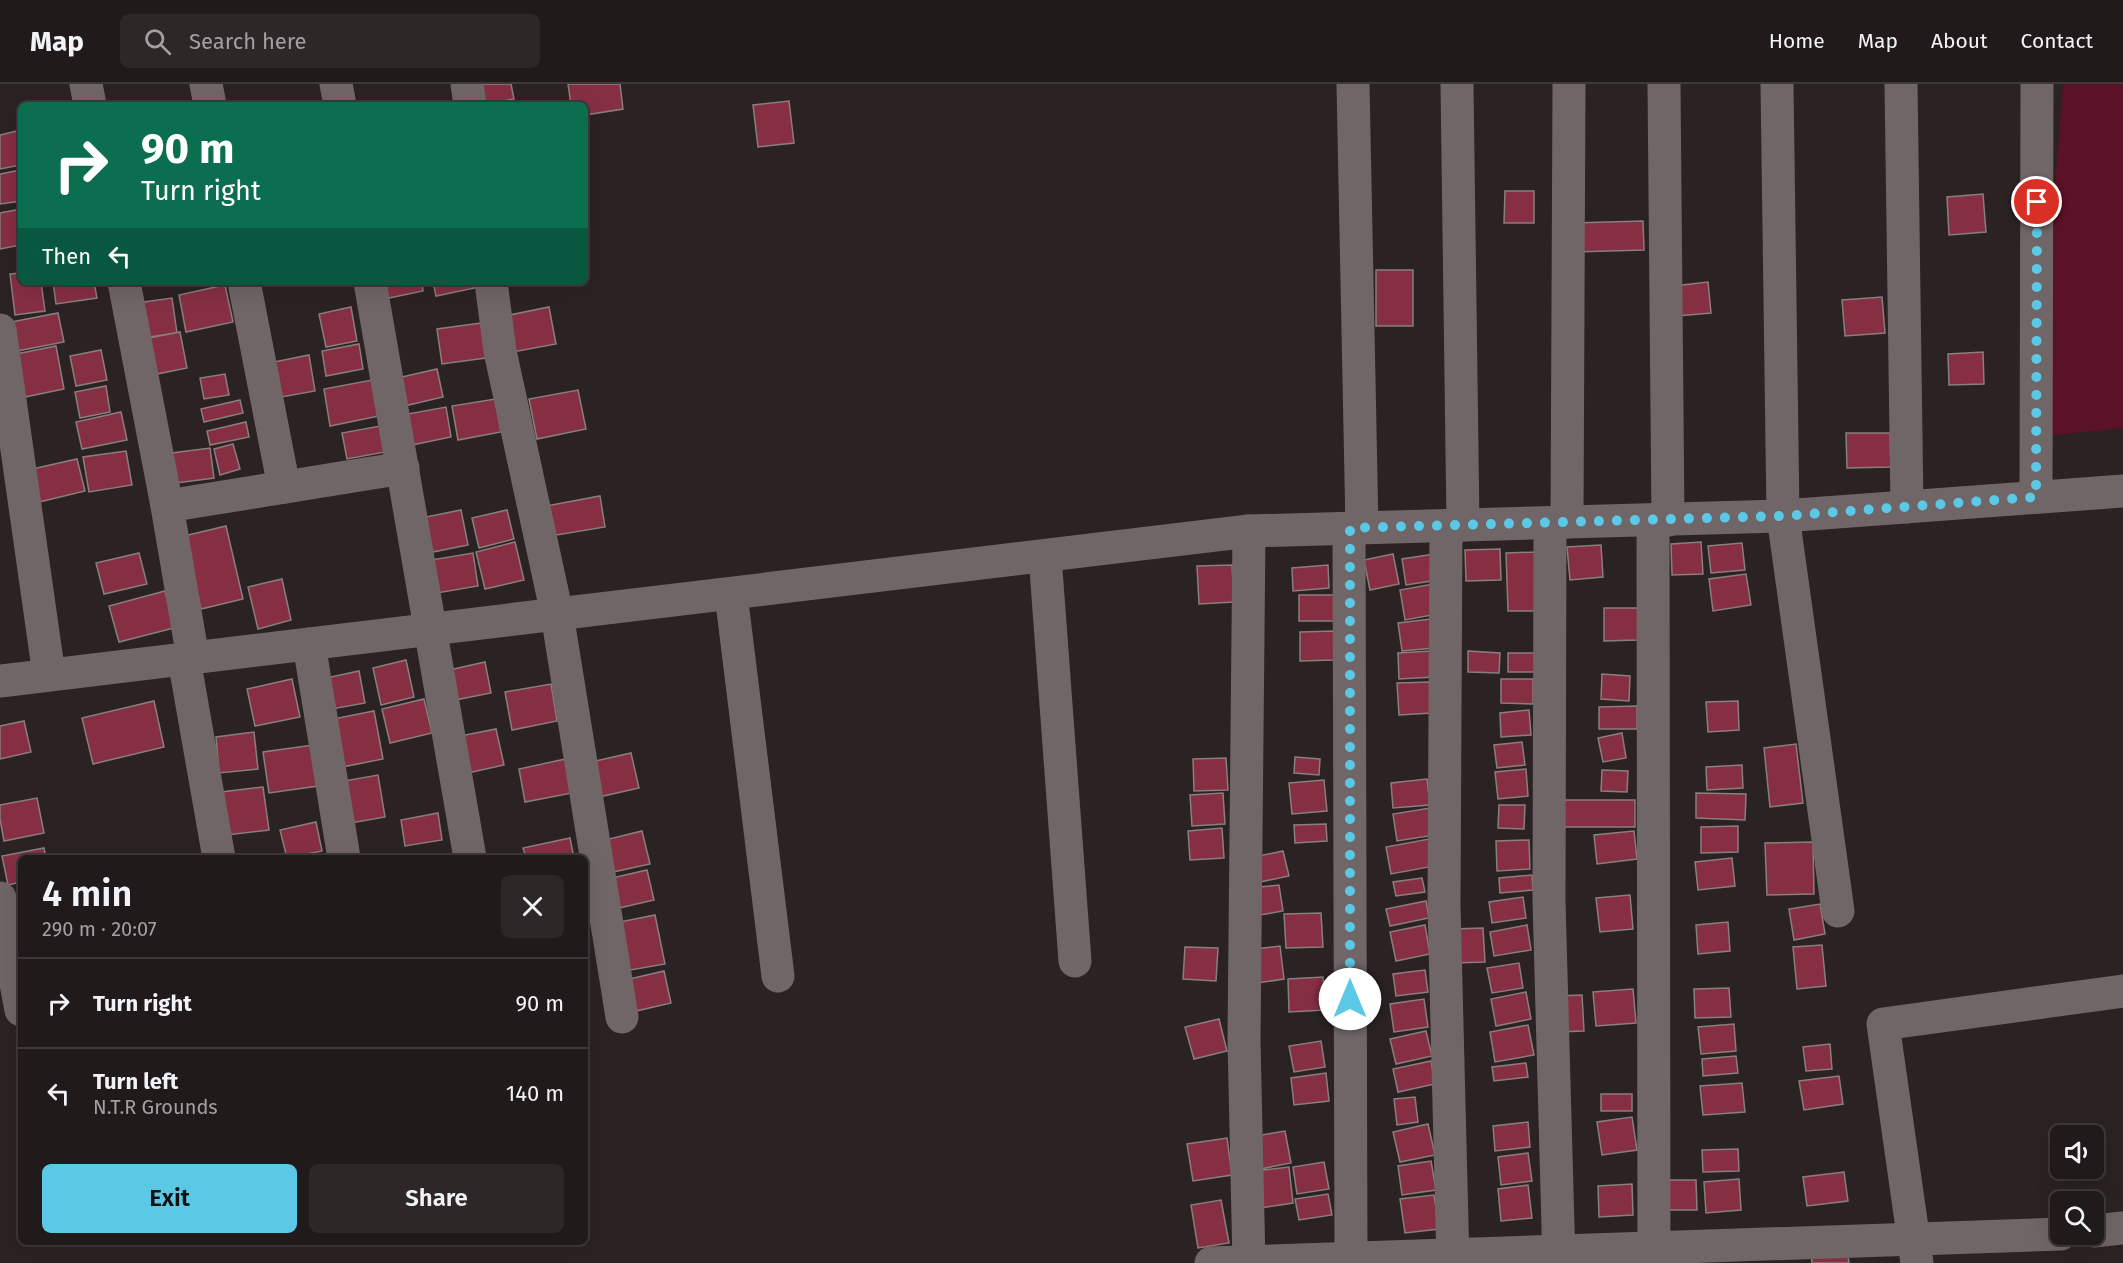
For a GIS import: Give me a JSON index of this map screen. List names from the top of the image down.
{
  "page": {
    "header": "Map",
    "search": "Search here",
    "nav": [
      "Home",
      "Map",
      "About",
      "Contact"
    ],
    "turn": ["90 m", "Turn right"],
    "then": "Then",
    "heading": ["4 min", "290 m · 20:07"],
    "list": [
      {
        "name": "Turn right",
        "value": "90 m"
      },
      {
        "name": "Turn left",
        "note": "N.T.R Grounds",
        "value": "140 m"
      }
    ],
    "buttons": ["Exit", "Share"]
  }
}
